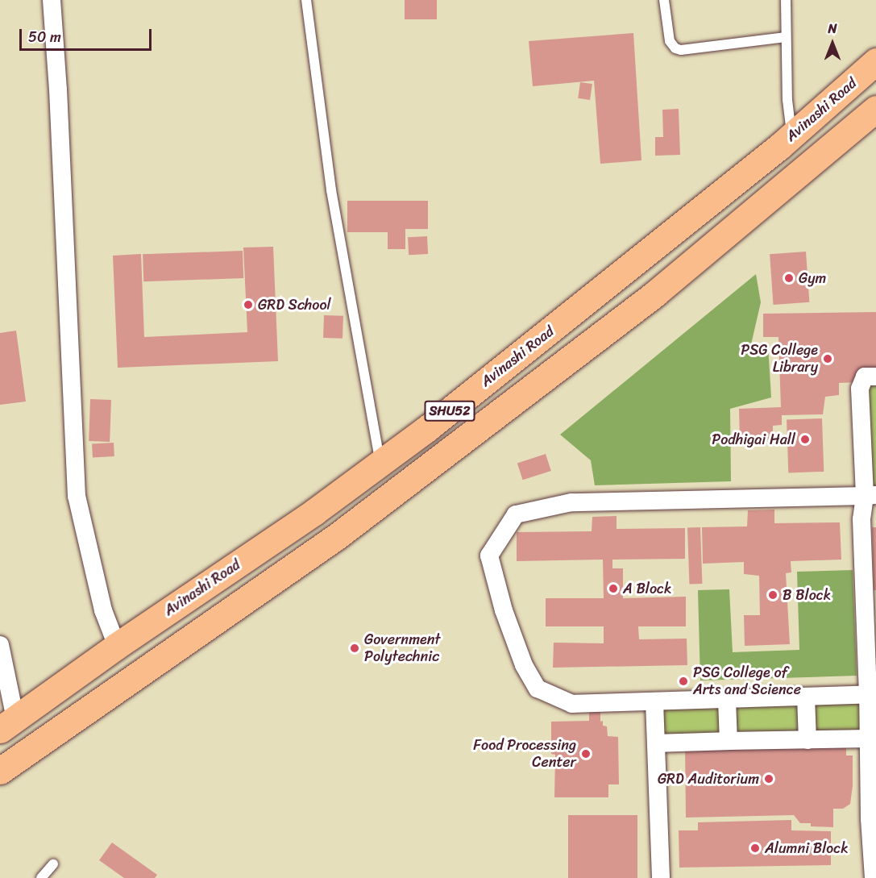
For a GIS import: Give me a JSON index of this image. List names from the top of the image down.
{
  "streets": {
    "main road": ["Avinashi Road", "SHU52"]
  },
  "places": [
    "Gym",
    "GRD School",
    "PSG College Library",
    "Podhigai Hall",
    "A Block",
    "B Block",
    "Government Polytechnic",
    "PSG College of Arts and Science",
    "Food Processing Center",
    "GRD Auditorium",
    "Alumni Block"
  ],
  "scale_bar": "50 m",
  "north": "top"
}
